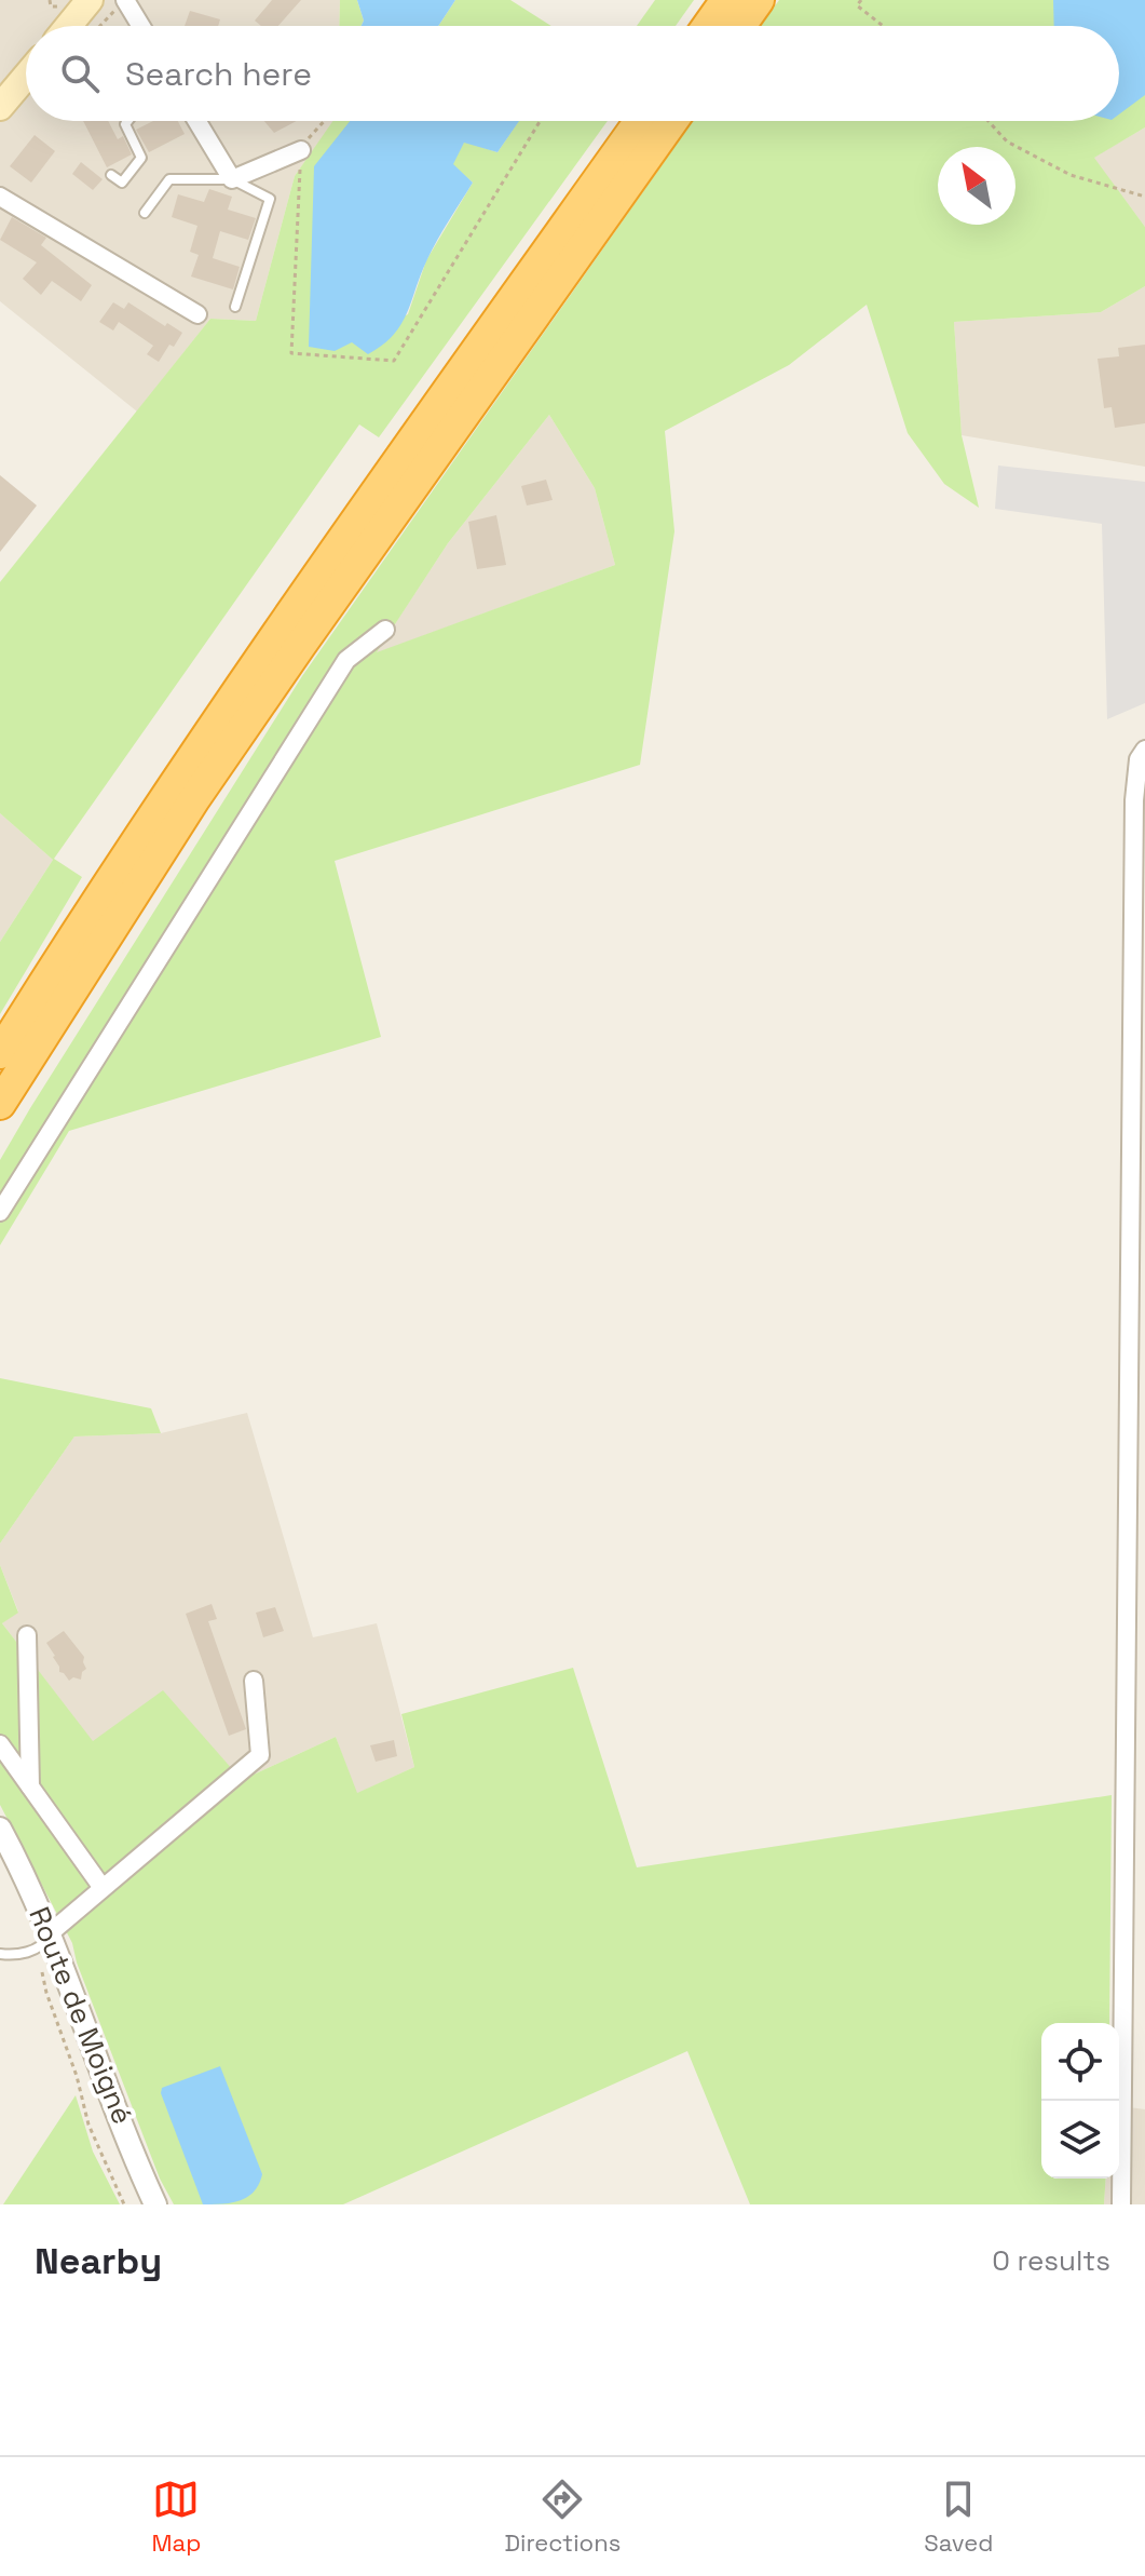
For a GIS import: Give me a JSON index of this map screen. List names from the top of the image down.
{
  "streets": {
    "street": ["Route de Moigné"]
  },
  "north": "top left",
  "page": {
    "search": "Search here",
    "heading": ["Nearby", "0 results"],
    "nav": ["Map", "Directions", "Saved"]
  }
}
